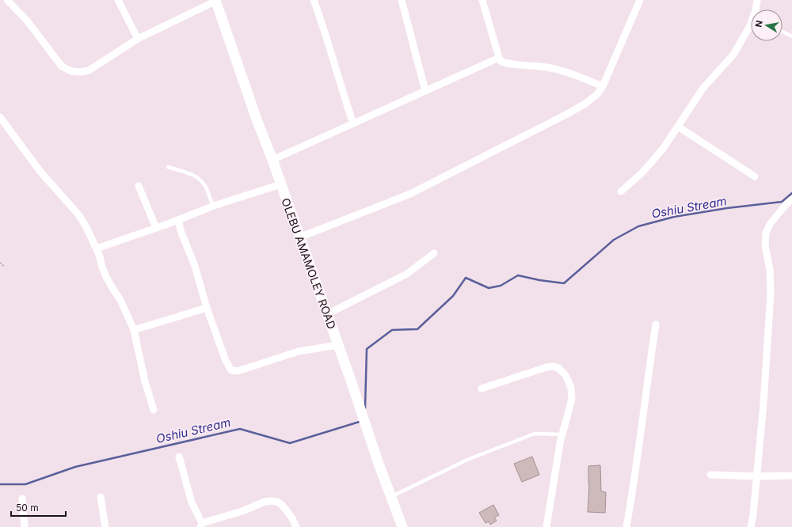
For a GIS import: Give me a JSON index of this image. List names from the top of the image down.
{
  "streets": {
    "street": ["OLEBU AMAMOLEY ROAD"]
  },
  "water": ["Oshiu Stream"],
  "scale_bar": "50 m",
  "north": "left"
}
